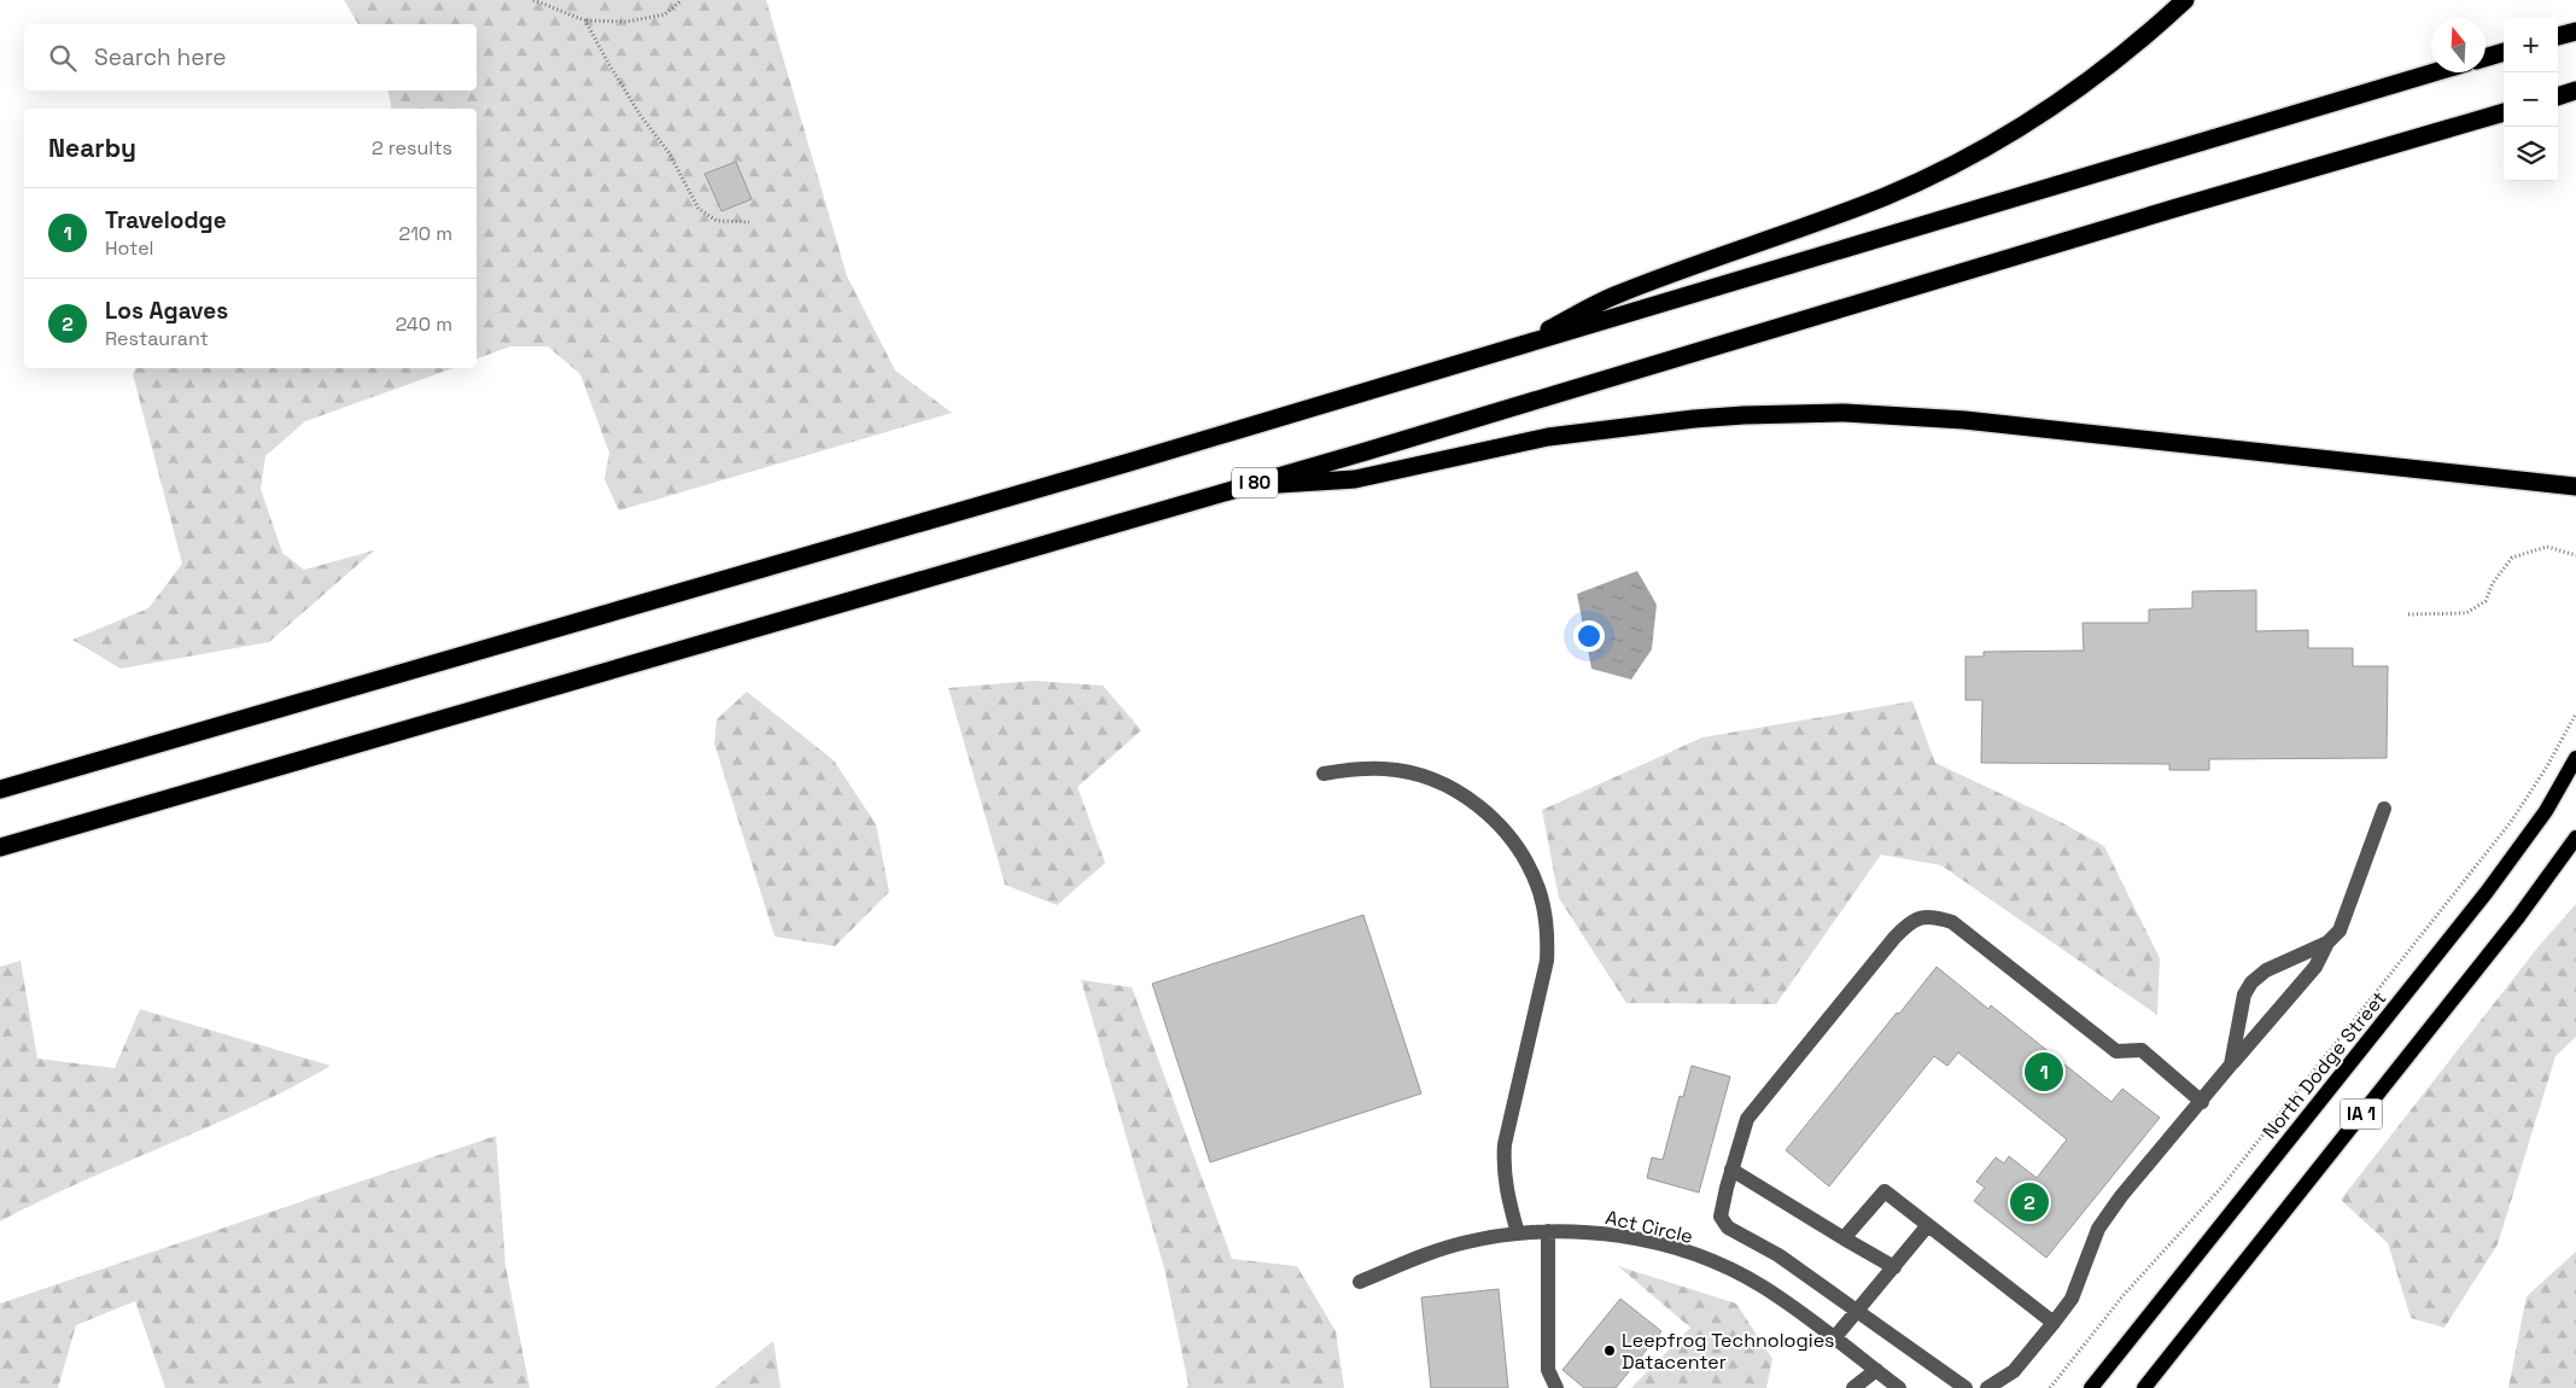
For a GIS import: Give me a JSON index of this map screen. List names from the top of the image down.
{
  "streets": {
    "highway": ["I 80"],
    "main road": ["North Dodge Street", "IA 1"],
    "street": ["Act Circle"]
  },
  "places": ["Leepfrog Technologies Datacenter"],
  "north": "top",
  "page": {
    "map_buttons": ["+", "−"],
    "search": "Search here",
    "heading": ["Nearby", "2 results"],
    "list": [
      {
        "mark": "1",
        "name": "Travelodge",
        "note": "Hotel",
        "value": "210 m"
      },
      {
        "mark": "2",
        "name": "Los Agaves",
        "note": "Restaurant",
        "value": "240 m"
      }
    ],
    "pins": ["1", "2"]
  }
}
